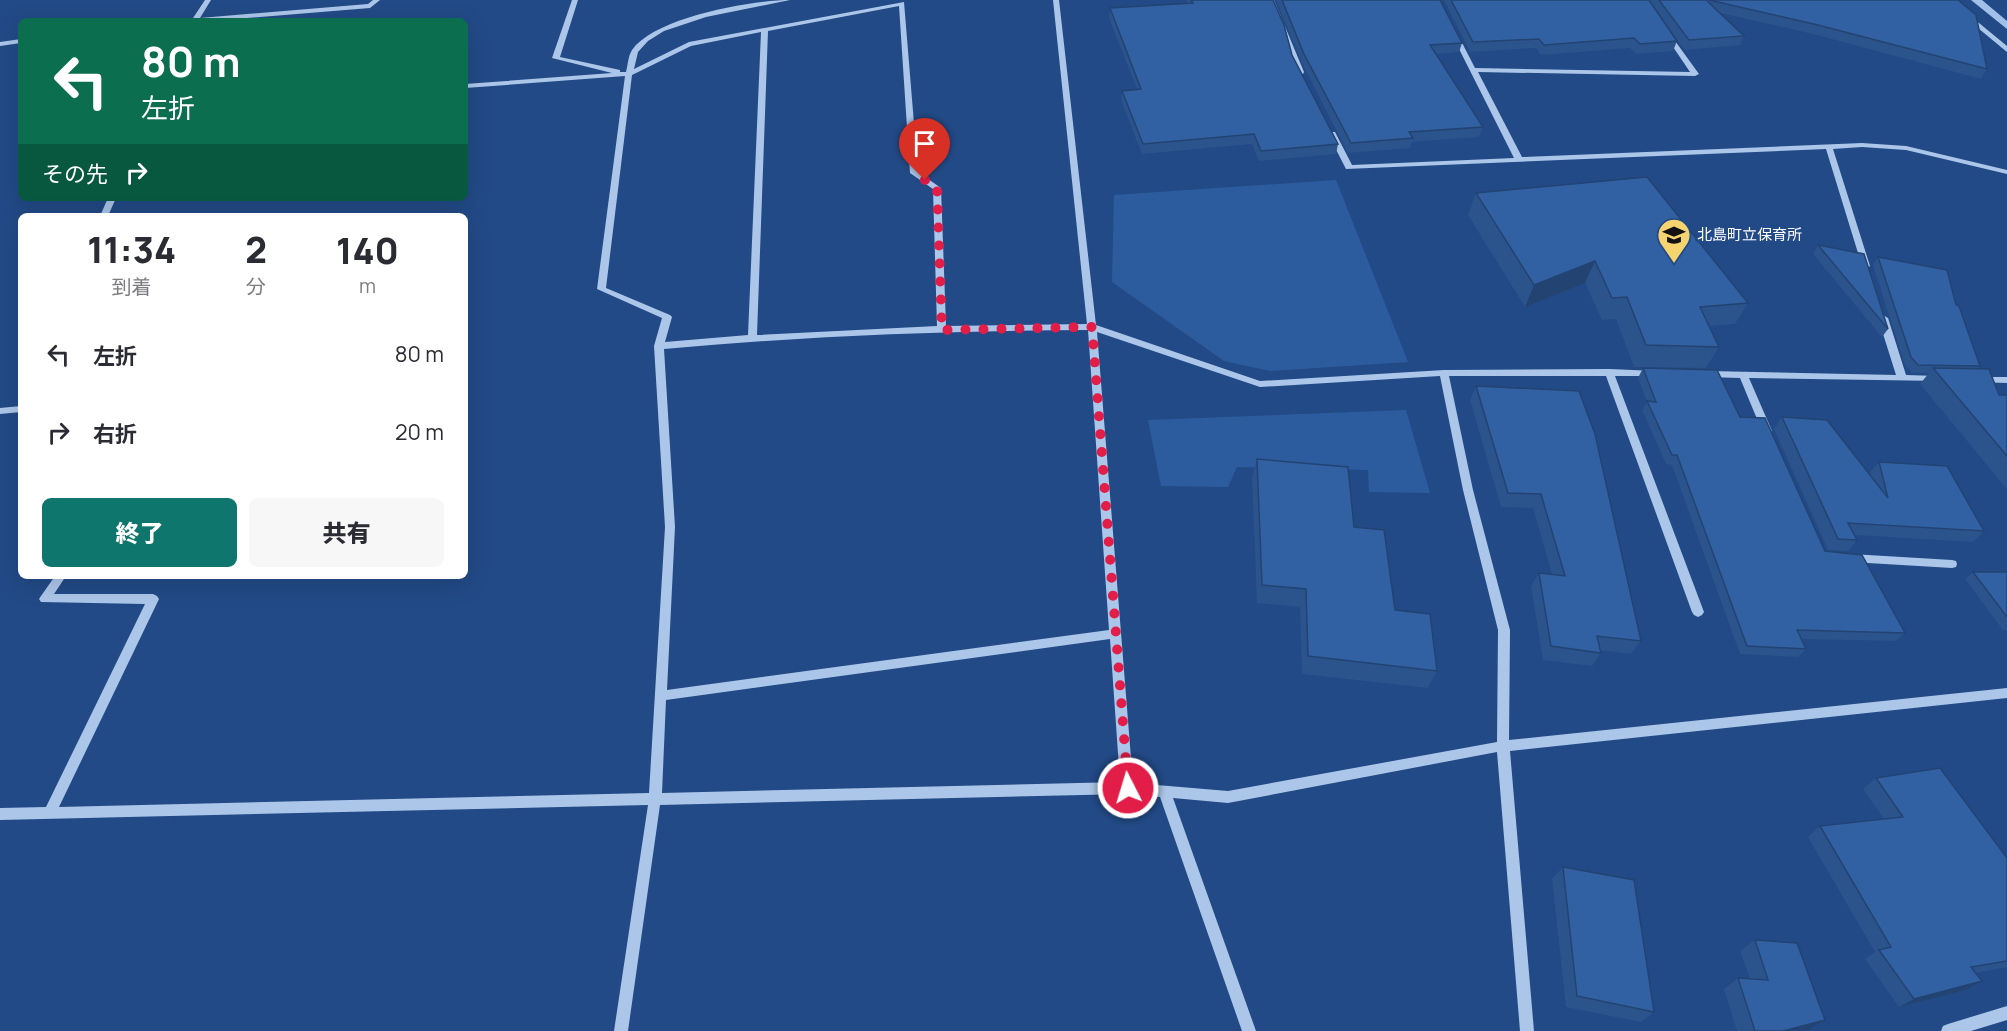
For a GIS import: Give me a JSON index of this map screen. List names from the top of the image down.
{
  "places": {
    "school or university": ["北島町立保育所"]
  },
  "page": {
    "turn": ["80 m", "左折"],
    "then": "その先",
    "eta": [
      "11:34",
      "到着",
      "2",
      "分",
      "140",
      "m"
    ],
    "list": [
      {
        "name": "左折",
        "value": "80 m"
      },
      {
        "name": "右折",
        "value": "20 m"
      }
    ],
    "buttons": ["終了", "共有"]
  }
}
